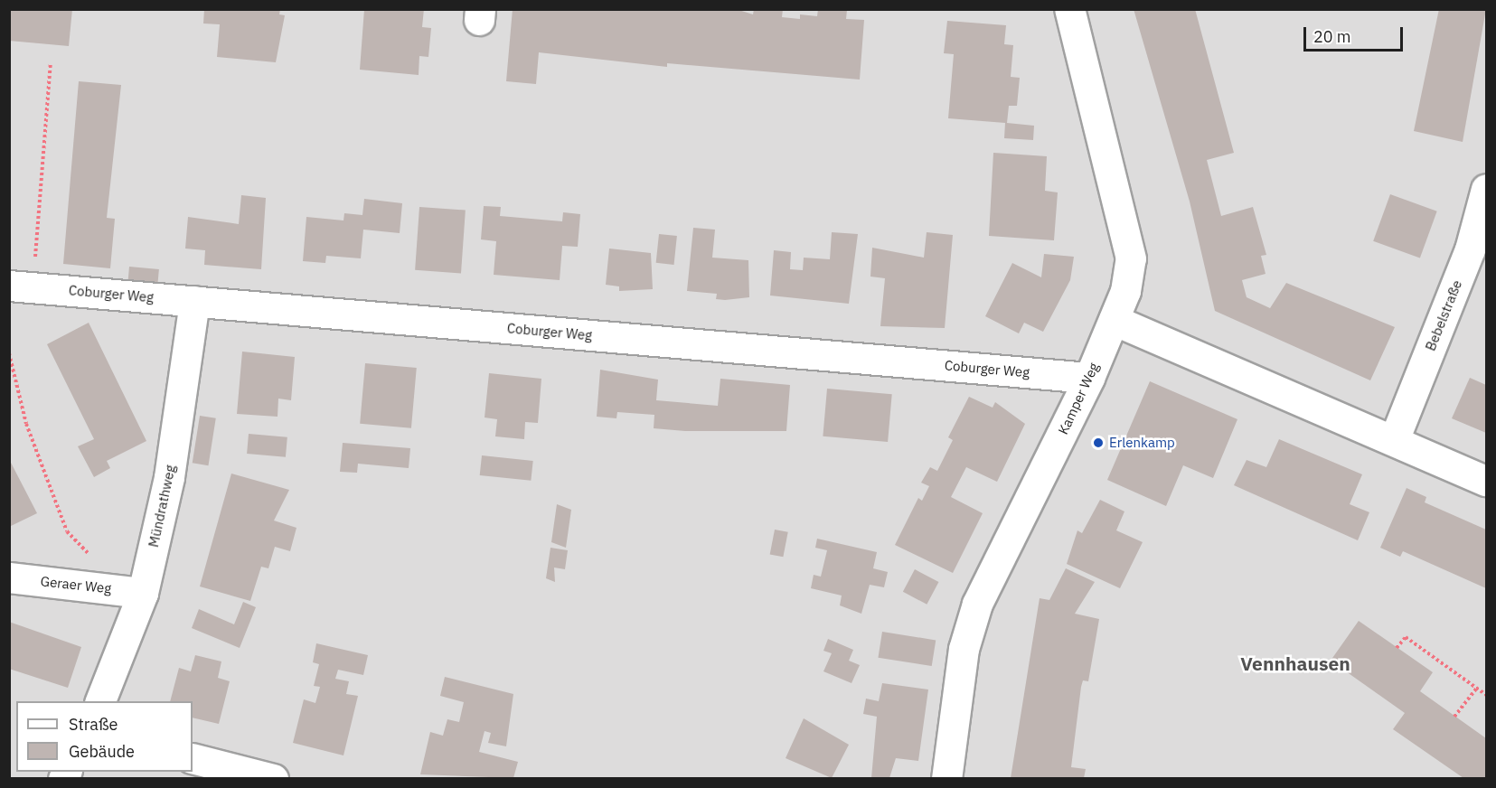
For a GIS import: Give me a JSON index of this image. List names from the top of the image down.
{
  "streets": {
    "street": [
      "Coburger Weg",
      "Bebelstraße",
      "Kamper Weg",
      "Mündrathweg",
      "Geraer Weg"
    ]
  },
  "crossings": [
    ["Coburger Weg", "Kamper Weg"],
    ["Coburger Weg", "Mündrathweg"],
    ["Mündrathweg", "Geraer Weg"]
  ],
  "districts": ["Vennhausen"],
  "places": ["Erlenkamp"],
  "legend": ["Straße", "Gebäude"],
  "scale_bar": "20 m"
}
